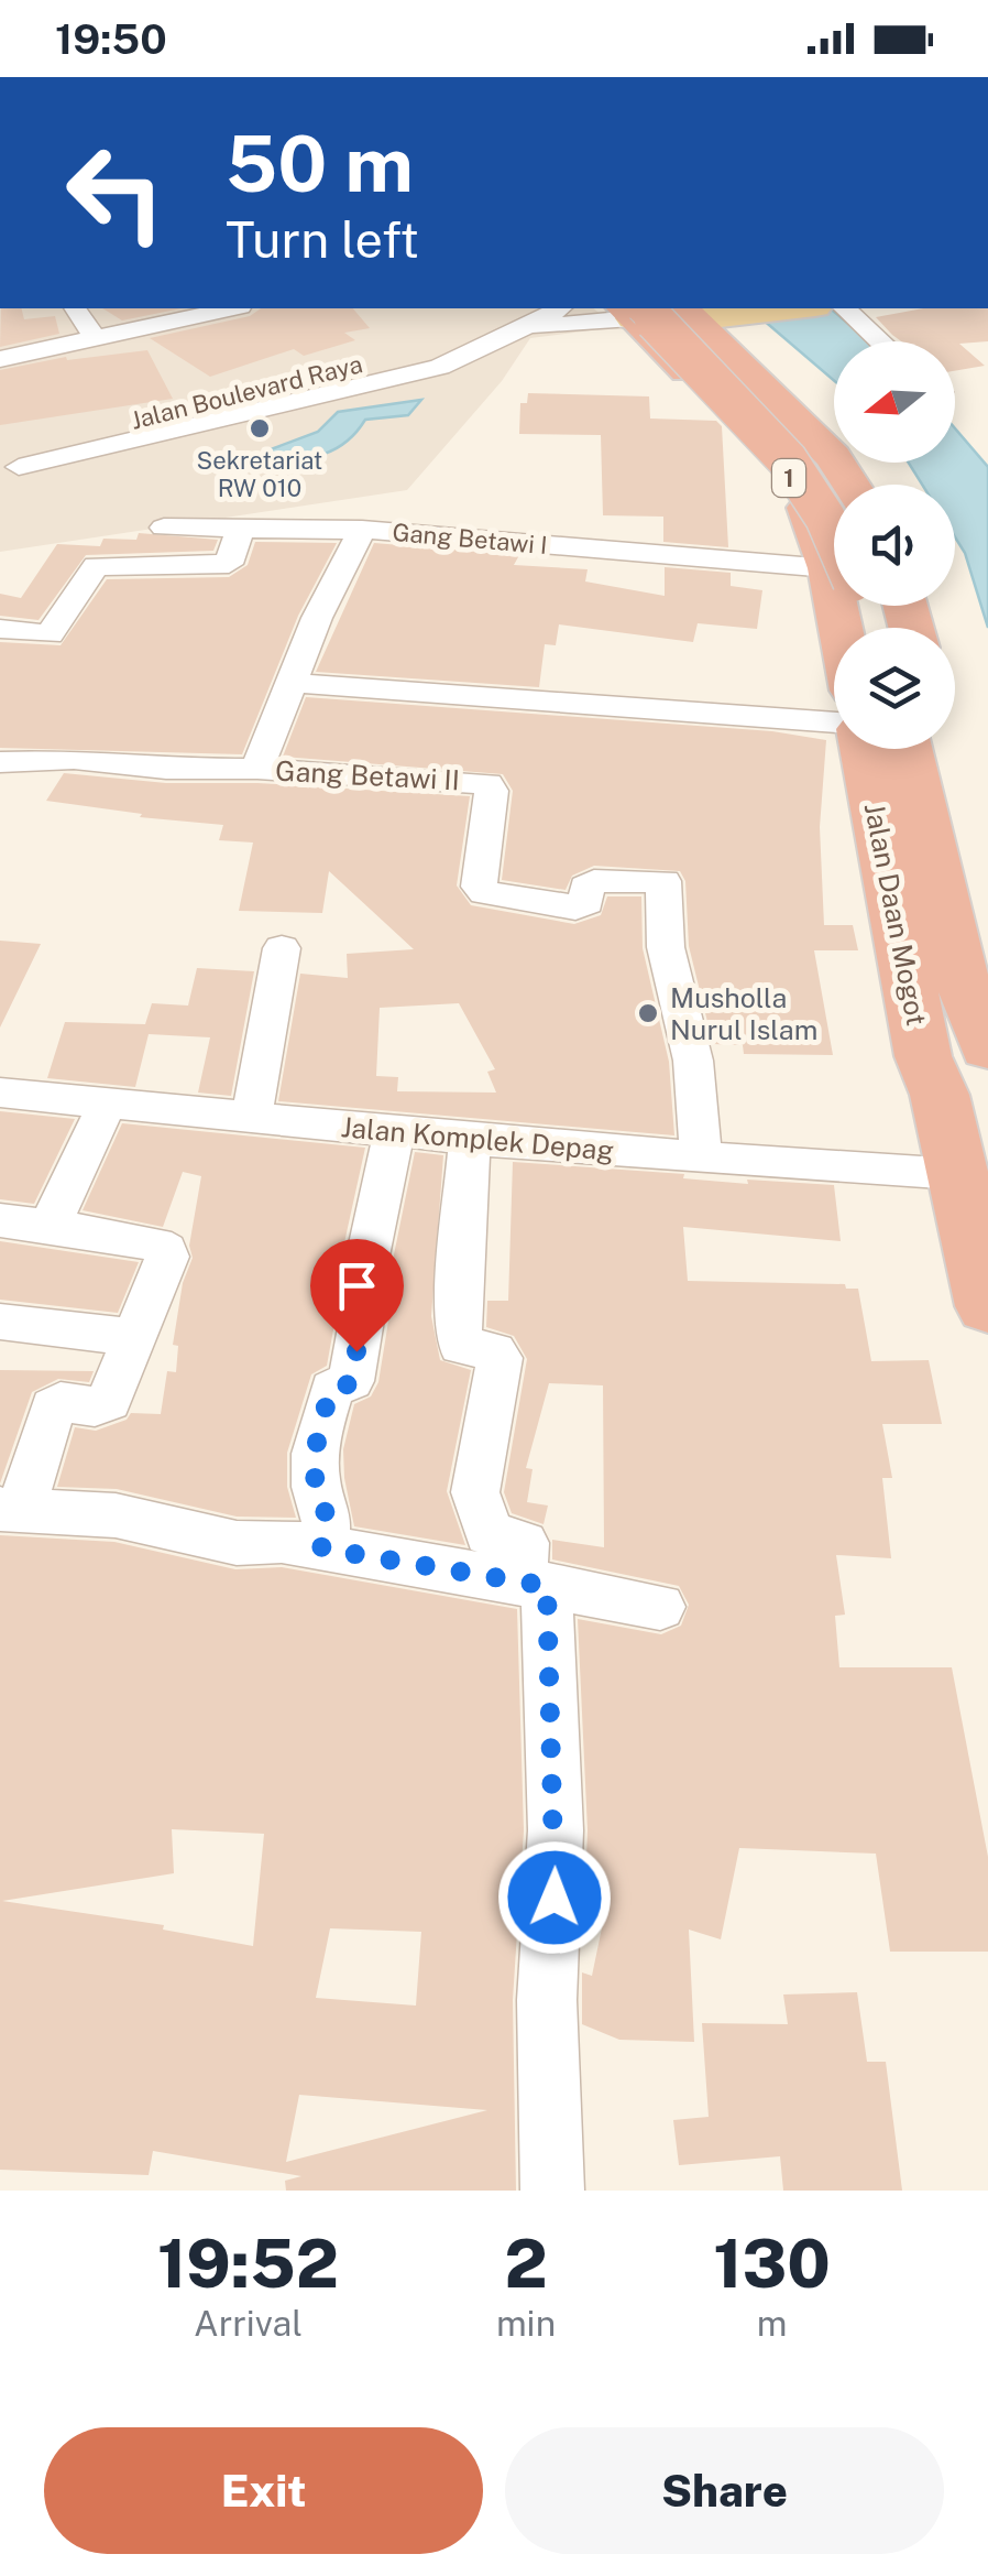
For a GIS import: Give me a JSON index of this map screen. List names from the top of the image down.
{
  "streets": {
    "highway": ["1", "Jalan Daan Mogot"],
    "street": [
      "Jalan Boulevard Raya",
      "Gang Betawi I",
      "Gang Betawi II",
      "Jalan Komplek Depag"
    ]
  },
  "crossings": [
    ["Jalan Boulevard Raya", "1"],
    ["Gang Betawi I", "Gang Betawi II"],
    ["Gang Betawi II", "Jalan Komplek Depag"],
    ["Jalan Daan Mogot", "Jalan Komplek Depag"]
  ],
  "places": ["Sekretariat RW 010", "Musholla Nurul Islam"],
  "north": "left",
  "page": {
    "status": "19:50",
    "turn": ["50 m", "Turn left"],
    "eta": [
      "19:52",
      "Arrival",
      "2",
      "min",
      "130",
      "m"
    ],
    "buttons": ["Exit", "Share"]
  }
}
